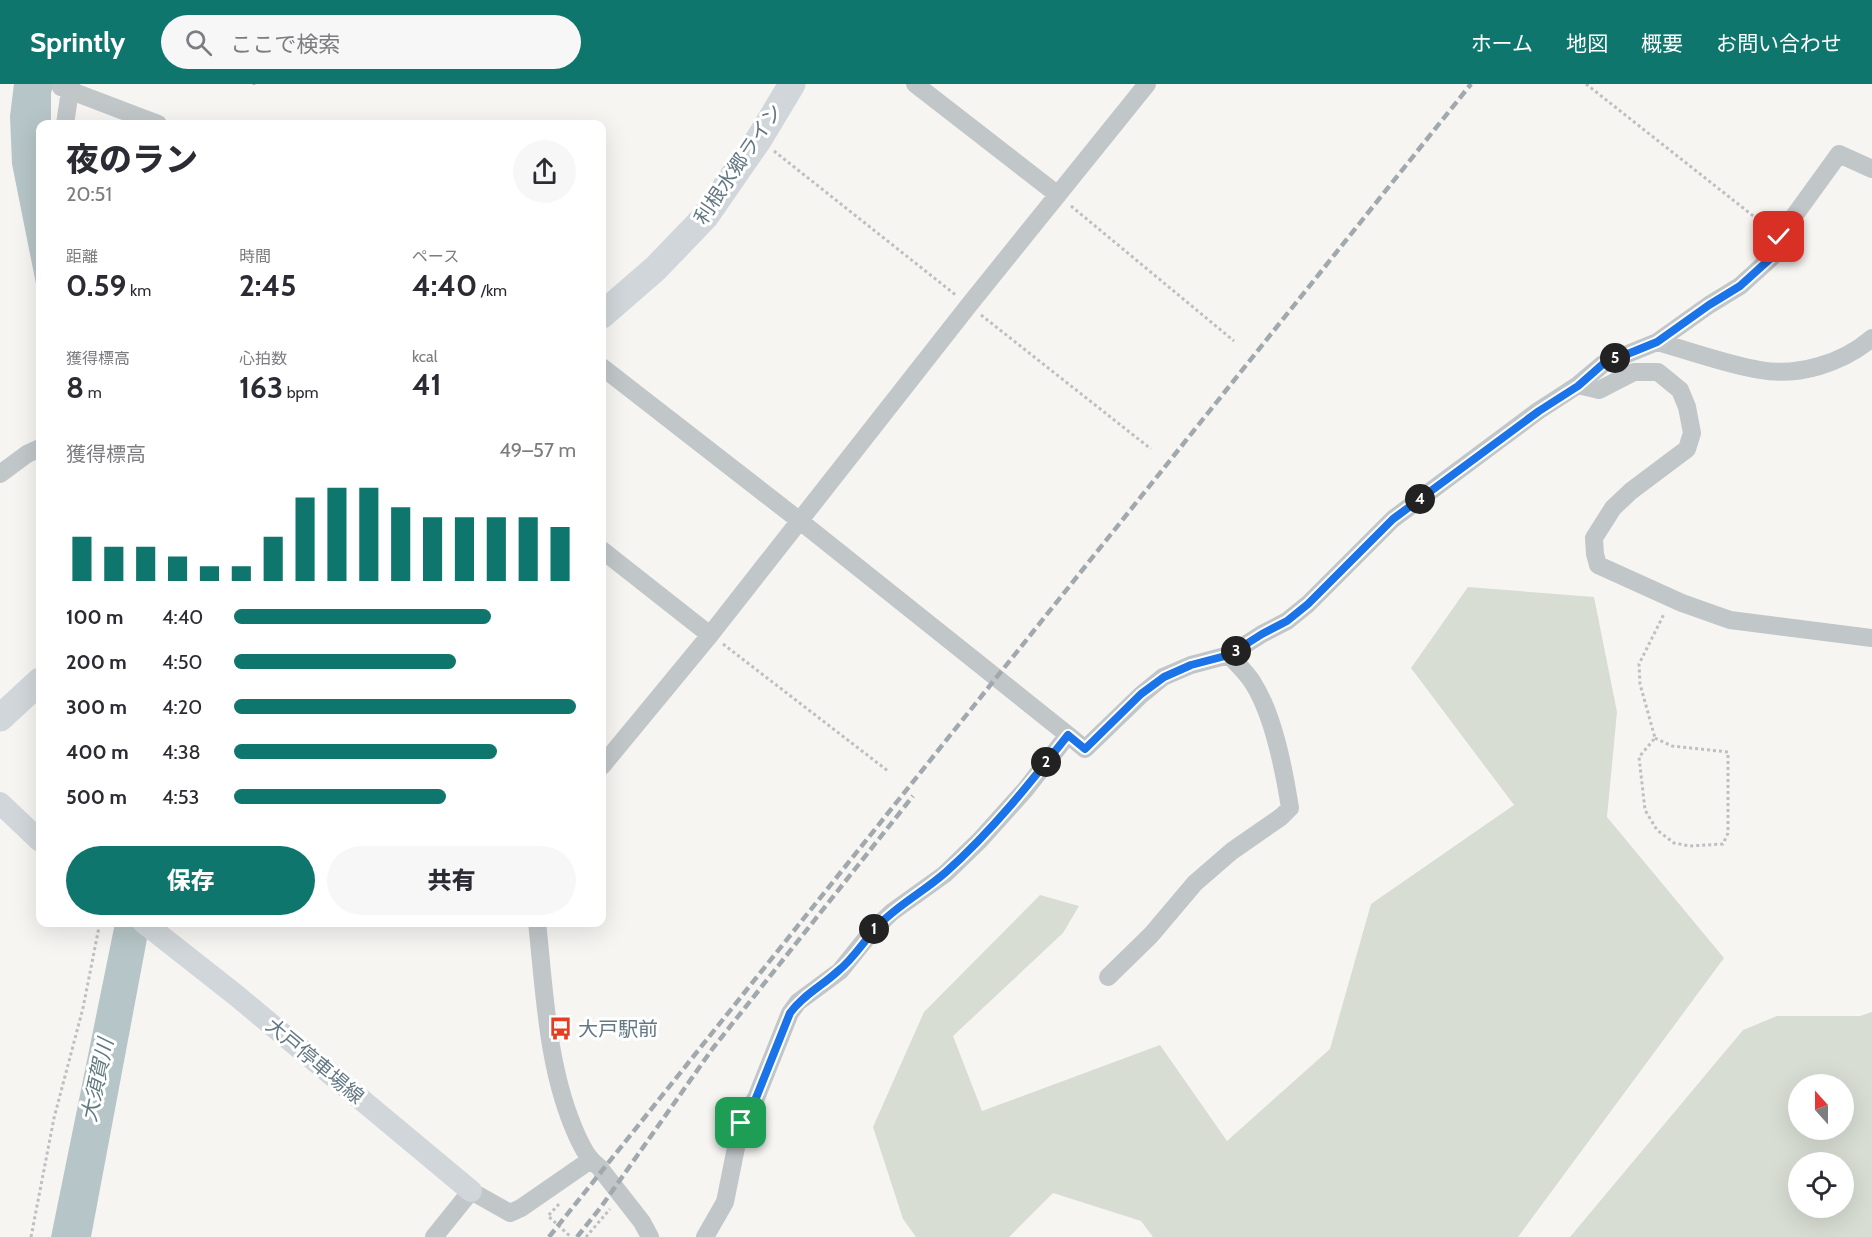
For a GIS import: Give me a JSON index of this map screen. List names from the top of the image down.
{
  "streets": {
    "highway": ["利根水郷ライン"],
    "main road": ["大戸停車場線"]
  },
  "water": ["大須賀川"],
  "places": {
    "bus stop": ["大戸駅前"]
  },
  "north": "top",
  "page": {
    "header": "Sprintly",
    "search": "ここで検索",
    "nav": [
      "ホーム",
      "地図",
      "概要",
      "お問い合わせ"
    ],
    "heading": ["夜のラン", "20:51"],
    "stats": [
      ["距離", "0.59 km"],
      ["時間", "2:45"],
      ["ペース", "4:40 /km"],
      ["獲得標高", "8 m"],
      ["心拍数", "163 bpm"],
      ["kcal", "41"]
    ],
    "pins": [
      "5",
      "4",
      "3",
      "2",
      "1"
    ],
    "chart": ["獲得標高", "49–57 m"],
    "list": [
      {
        "name": "100 m",
        "note": "4:40"
      },
      {
        "name": "200 m",
        "note": "4:50"
      },
      {
        "name": "300 m",
        "note": "4:20"
      },
      {
        "name": "400 m",
        "note": "4:38"
      },
      {
        "name": "500 m",
        "note": "4:53"
      }
    ],
    "buttons": ["保存", "共有"]
  }
}
